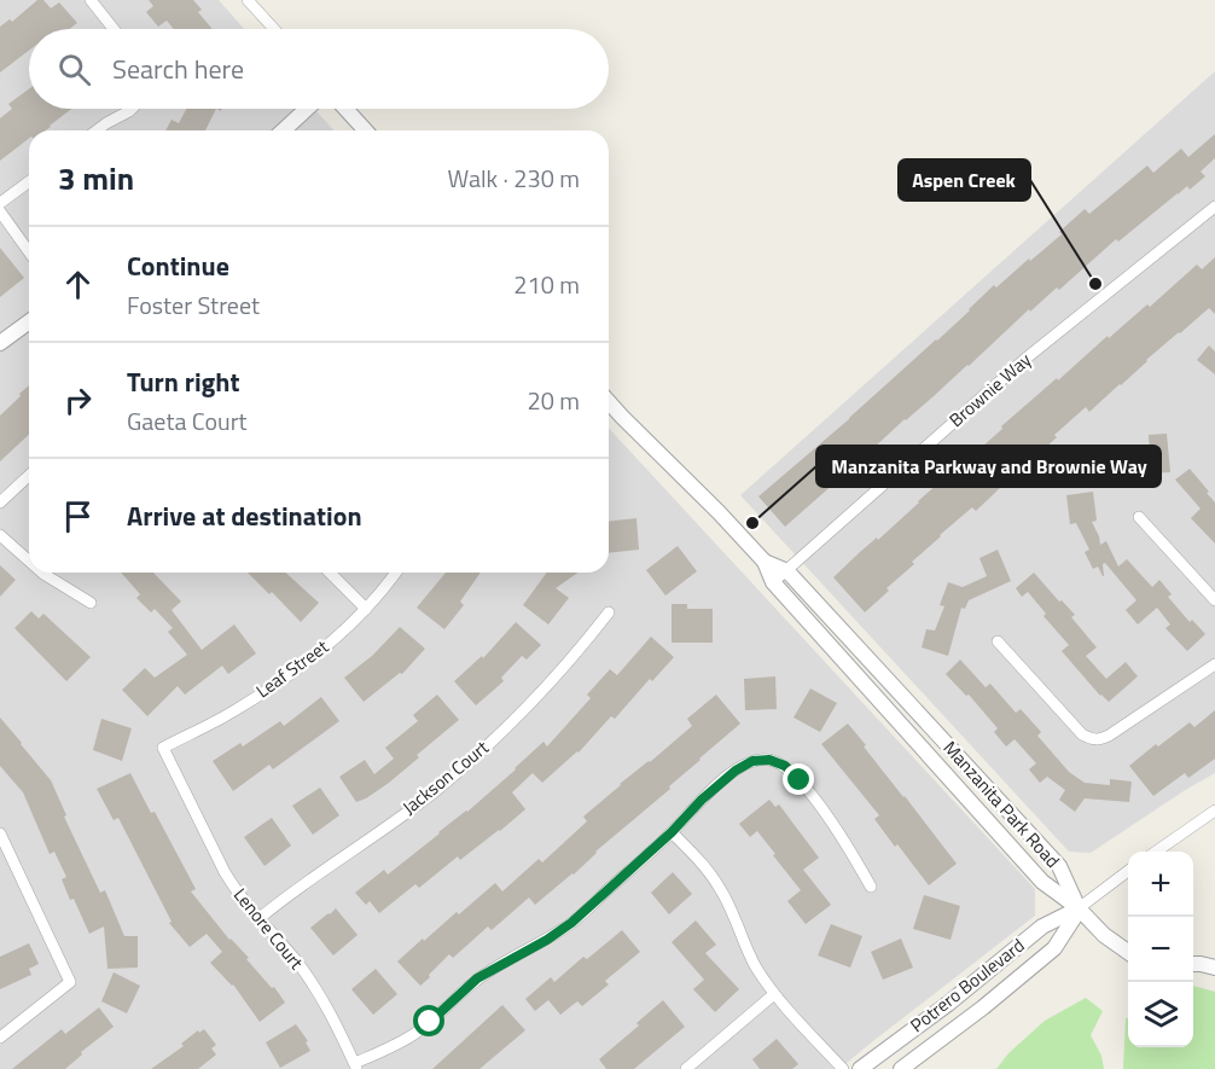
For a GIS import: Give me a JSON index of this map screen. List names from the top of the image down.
{
  "streets": {
    "street": [
      "Brownie Way",
      "Leaf Street",
      "Jackson Court",
      "Manzanita Park Road",
      "Lenore Court",
      "Potrero Boulevard"
    ]
  },
  "crossings": [
    ["Brownie Way", "Manzanita Park Road"],
    ["Leaf Street", "Lenore Court"],
    ["Jackson Court", "Lenore Court"],
    ["Manzanita Park Road", "Potrero Boulevard"]
  ],
  "places": ["Aspen Creek", "Manzanita Parkway and Brownie Way"],
  "page": {
    "search": "Search here",
    "heading": ["3 min", "Walk · 230 m"],
    "list": [
      ["Continue", "Foster Street", "210 m"],
      ["Turn right", "Gaeta Court", "20 m"],
      "Arrive at destination"
    ],
    "map_buttons": ["+", "−"]
  }
}
